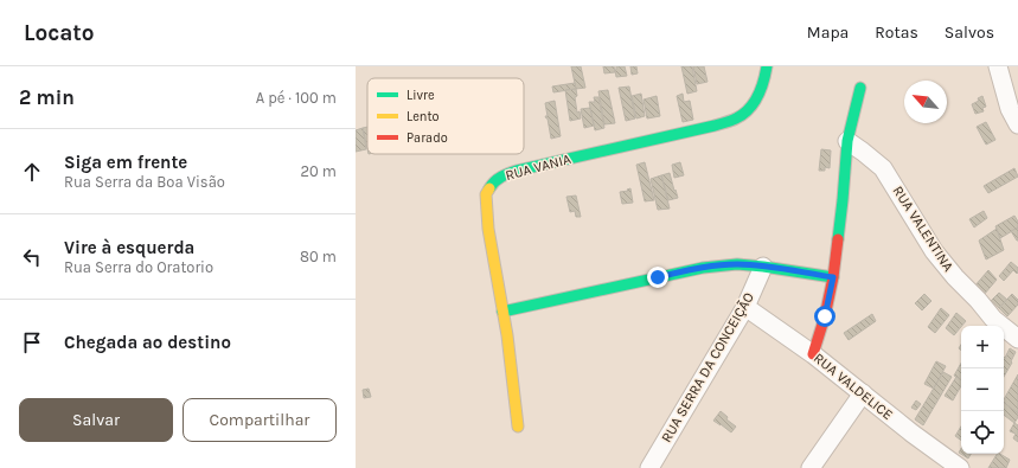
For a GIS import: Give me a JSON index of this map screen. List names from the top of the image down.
{
  "streets": {
    "street": [
      "RUA VANIA",
      "RUA VALENTINA",
      "RUA SERRA DA CONCEIÇÃO",
      "RUA VALDELICE"
    ]
  },
  "crossings": [
    ["RUA SERRA DA CONCEIÇÃO", "RUA VALDELICE"]
  ],
  "legend": ["Livre", "Lento", "Parado"],
  "north": "top left",
  "page": {
    "header": "Locato",
    "nav": ["Mapa", "Rotas", "Salvos"],
    "heading": ["2 min", "A pé · 100 m"],
    "list": [
      ["Siga em frente", "Rua Serra da Boa Visão", "20 m"],
      ["Vire à esquerda", "Rua Serra do Oratorio", "80 m"],
      "Chegada ao destino"
    ],
    "map_buttons": ["+", "−"],
    "buttons": ["Salvar", "Compartilhar"]
  }
}
